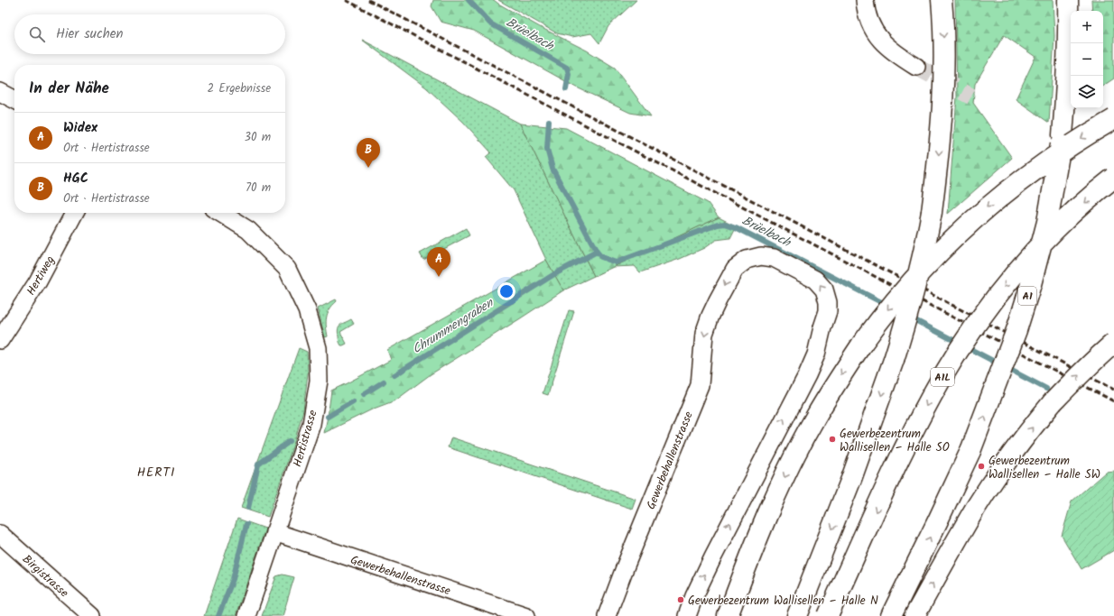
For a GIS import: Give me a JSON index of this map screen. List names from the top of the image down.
{
  "streets": {
    "highway": ["A1", "A1L"],
    "street": [
      "Hertiweg",
      "Hertistrasse",
      "Gewerbehallenstrasse",
      "Birgistrasse"
    ]
  },
  "crossings": [
    ["Hertistrasse", "Gewerbehallenstrasse"]
  ],
  "districts": ["HERTI"],
  "water": ["Brüelbach", "Chrummengraben"],
  "places": ["Gewerbezentrum Wallisellen – Halle SO", "Gewerbezentrum Wallisellen – Halle SW", "Gewerbezentrum Wallisellen – Halle N"],
  "page": {
    "map_buttons": ["+", "−"],
    "search": "Hier suchen",
    "heading": ["In der Nähe", "2 Ergebnisse"],
    "list": [
      {
        "mark": "A",
        "name": "Widex",
        "note": "Ort · Hertistrasse",
        "value": "30 m"
      },
      {
        "mark": "B",
        "name": "HGC",
        "note": "Ort · Hertistrasse",
        "value": "70 m"
      }
    ],
    "pins": ["B", "A"]
  }
}
